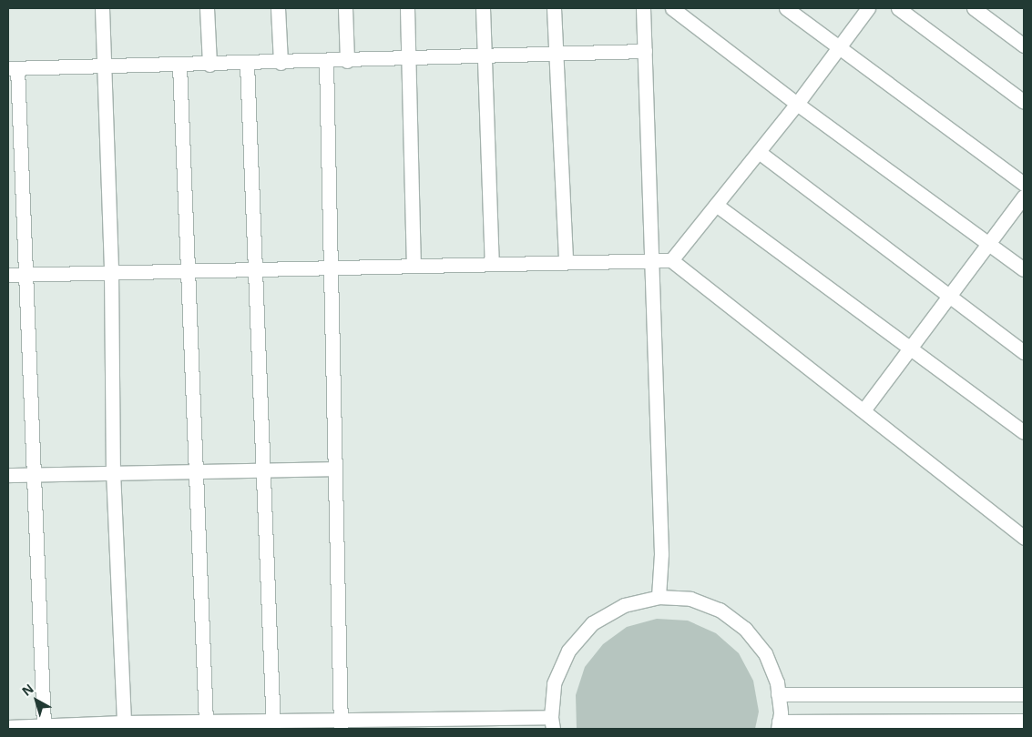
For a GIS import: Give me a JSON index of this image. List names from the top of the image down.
{
  "north": "top left"
}
